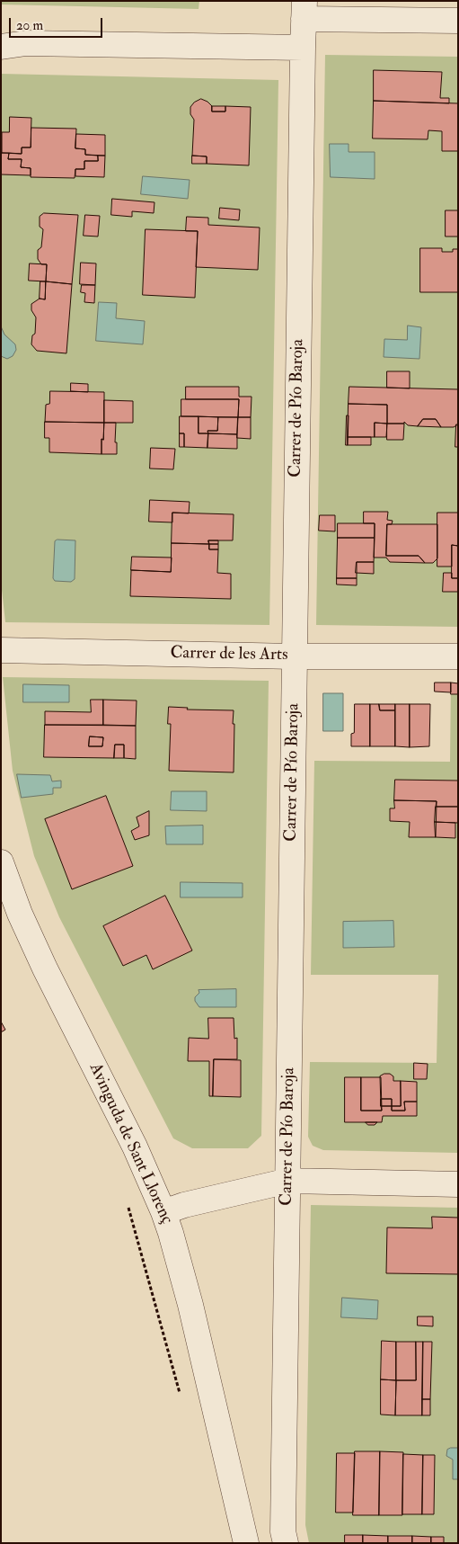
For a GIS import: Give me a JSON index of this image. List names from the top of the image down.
{
  "streets": {
    "street": ["Carrer de Pío Baroja", "Carrer de les Arts", "Avinguda de Sant Llorenç"]
  },
  "crossings": [
    ["Carrer de Pío Baroja", "Carrer de les Arts"]
  ],
  "scale_bar": "20 m"
}
